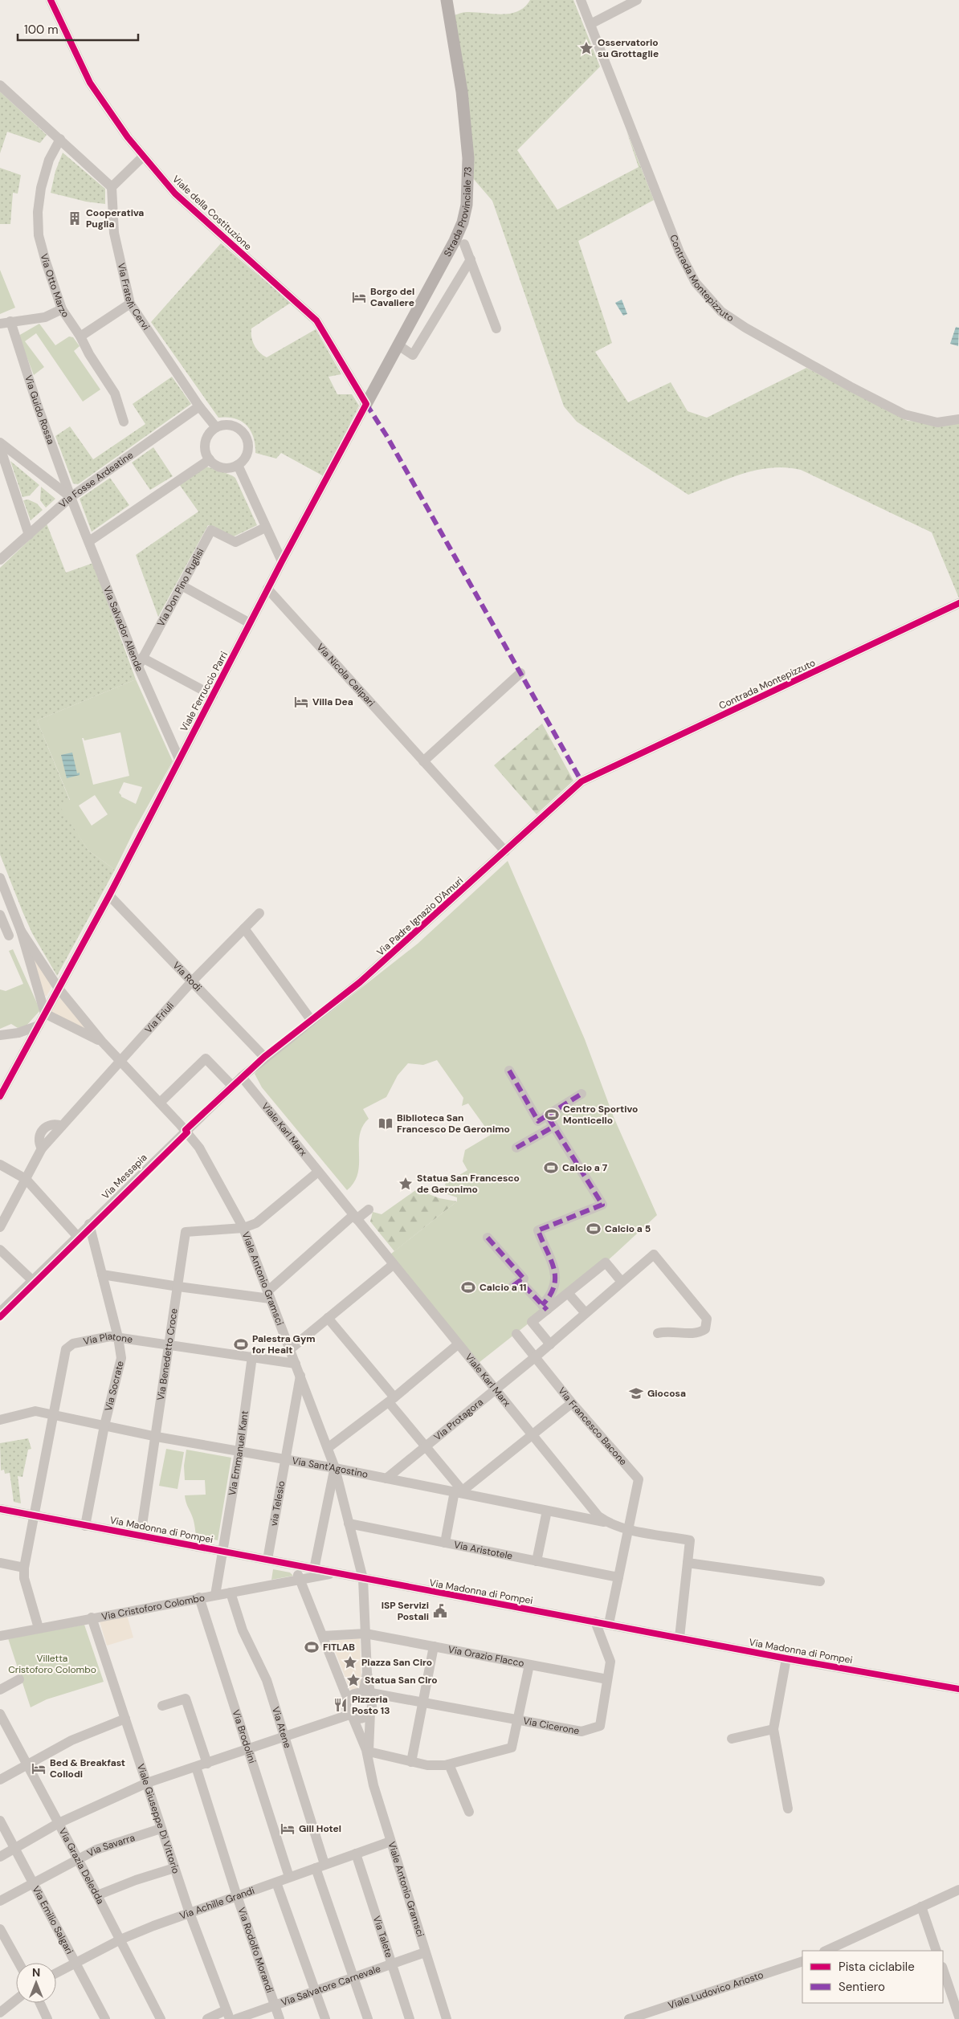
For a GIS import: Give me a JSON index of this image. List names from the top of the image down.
{
  "streets": {
    "main road": ["Strada Provinciale 73"],
    "street": [
      "Viale della Costituzione",
      "Contrada Montepizzuto",
      "Via Otto Marzo",
      "Via Fratelli Cervi",
      "Via Guido Rossa",
      "Via Fosse Ardeatine",
      "Via Don Pino Puglisi",
      "Via Salvador Allende",
      "Via Nicola Calipari",
      "Viale Ferruccio Parri",
      "Via Padre Ignazio D'Amuri",
      "Via Rodi",
      "Via Friuli",
      "Viale Karl Marx",
      "Via Messapia",
      "Viale Antonio Gramsci",
      "Via Platone",
      "Via Benedetto Croce",
      "Via Socrate",
      "Via Protagora",
      "Via Francesco Bacone",
      "Via Emmanuel Kant",
      "Via Sant'Agostino",
      "via Telesio",
      "Via Madonna di Pompei",
      "Via Aristotele",
      "Via Cristoforo Colombo",
      "Via Orazio Flacco",
      "Via Atene",
      "Via Cicerone",
      "Via Brodolini",
      "Viale Giuseppe Di Vittorio",
      "Via Savarra",
      "Via Grazia Deledda",
      "Via Achille Grandi",
      "Via Emilio Salgari",
      "Via Talete",
      "Via Rodolfo Morandi",
      "Via Salvatore Carnevale",
      "Viale Ludovico Ariosto"
    ]
  },
  "crossings": [
    ["Strada Provinciale 73", "Viale della Costituzione"],
    ["Strada Provinciale 73", "Viale Ferruccio Parri"],
    ["Viale della Costituzione", "Viale Ferruccio Parri"],
    ["Contrada Montepizzuto", "Via Padre Ignazio D'Amuri"],
    ["Via Fratelli Cervi", "Via Fosse Ardeatine"],
    ["Via Guido Rossa", "Via Fosse Ardeatine"],
    ["Via Guido Rossa", "Via Salvador Allende"],
    ["Via Fosse Ardeatine", "Via Salvador Allende"],
    ["Via Don Pino Puglisi", "Via Salvador Allende"],
    ["Via Salvador Allende", "Viale Ferruccio Parri"],
    ["Via Nicola Calipari", "Viale Ferruccio Parri"],
    ["Via Nicola Calipari", "Via Padre Ignazio D'Amuri"],
    ["Viale Ferruccio Parri", "Via Rodi"],
    ["Viale Ferruccio Parri", "Viale Antonio Gramsci"],
    ["Via Padre Ignazio D'Amuri", "Via Rodi"],
    ["Via Padre Ignazio D'Amuri", "Via Messapia"],
    ["Via Rodi", "Via Friuli"],
    ["Via Rodi", "Via Messapia"],
    ["Via Friuli", "Viale Antonio Gramsci"],
    ["Viale Karl Marx", "Via Messapia"],
    ["Viale Karl Marx", "Via Protagora"],
    ["Viale Karl Marx", "Via Francesco Bacone"],
    ["Viale Karl Marx", "Via Sant'Agostino"],
    ["Via Messapia", "Viale Antonio Gramsci"],
    ["Via Messapia", "Via Socrate"],
    ["Viale Antonio Gramsci", "Via Platone"],
    ["Viale Antonio Gramsci", "Via Benedetto Croce"],
    ["Viale Antonio Gramsci", "Via Sant'Agostino"],
    ["Viale Antonio Gramsci", "via Telesio"],
    ["Viale Antonio Gramsci", "Via Madonna di Pompei"],
    ["Viale Antonio Gramsci", "Via Aristotele"],
    ["Viale Antonio Gramsci", "Via Orazio Flacco"],
    ["Viale Antonio Gramsci", "Via Cicerone"],
    ["Viale Antonio Gramsci", "Via Achille Grandi"],
    ["Viale Antonio Gramsci", "Via Salvatore Carnevale"],
    ["Via Platone", "Via Benedetto Croce"],
    ["Via Platone", "Via Socrate"],
    ["Via Platone", "Via Emmanuel Kant"],
    ["Via Platone", "Via Sant'Agostino"],
    ["Via Platone", "Via Madonna di Pompei"],
    ["Via Platone", "Via Cristoforo Colombo"],
    ["Via Benedetto Croce", "Via Sant'Agostino"],
    ["Via Benedetto Croce", "Via Madonna di Pompei"],
    ["Via Socrate", "Via Sant'Agostino"],
    ["Via Socrate", "Via Madonna di Pompei"],
    ["Via Protagora", "Via Francesco Bacone"],
    ["Via Protagora", "Via Sant'Agostino"],
    ["Via Emmanuel Kant", "Via Sant'Agostino"],
    ["Via Emmanuel Kant", "Via Madonna di Pompei"],
    ["Via Emmanuel Kant", "Via Cristoforo Colombo"],
    ["Via Sant'Agostino", "via Telesio"],
    ["via Telesio", "Via Madonna di Pompei"],
    ["Via Madonna di Pompei", "Via Cristoforo Colombo"],
    ["Via Madonna di Pompei", "Via Cicerone"],
    ["Via Cristoforo Colombo", "Via Atene"],
    ["Via Cristoforo Colombo", "Via Brodolini"],
    ["Via Cristoforo Colombo", "Viale Giuseppe Di Vittorio"],
    ["Via Orazio Flacco", "Via Cicerone"],
    ["Via Atene", "Via Achille Grandi"],
    ["Via Atene", "Via Salvatore Carnevale"],
    ["Via Brodolini", "Via Achille Grandi"],
    ["Viale Giuseppe Di Vittorio", "Via Savarra"],
    ["Viale Giuseppe Di Vittorio", "Via Achille Grandi"],
    ["Via Savarra", "Via Grazia Deledda"],
    ["Via Savarra", "Via Emilio Salgari"],
    ["Via Grazia Deledda", "Via Achille Grandi"],
    ["Via Achille Grandi", "Via Emilio Salgari"],
    ["Via Achille Grandi", "Via Talete"],
    ["Via Achille Grandi", "Via Rodolfo Morandi"],
    ["Via Talete", "Via Salvatore Carnevale"],
    ["Via Rodolfo Morandi", "Via Salvatore Carnevale"]
  ],
  "parks": ["Villetta Cristoforo Colombo"],
  "places": {
    "place": [
      "Osservatorio su Grottaglie",
      "Statua San Francesco de Geronimo",
      "Piazza San Ciro",
      "Statua San Ciro"
    ],
    "building": ["Cooperativa Puglia"],
    "hotel": [
      "Borgo del Cavaliere",
      "Villa Dea",
      "Bed & Breakfast Collodi",
      "Gill Hotel"
    ],
    "sports": [
      "Centro Sportivo Monticello",
      "Calcio a 7",
      "Calcio a 5",
      "Calcio a 11",
      "Palestra Gym for Healt",
      "FITLAB"
    ],
    "library": ["Biblioteca San Francesco De Geronimo"],
    "school or university": ["Giocosa"],
    "public building": ["ISP Servizi Postali"],
    "restaurant": ["Pizzeria Posto 13"]
  },
  "legend": ["Pista ciclabile", "Sentiero"],
  "scale_bar": "100 m",
  "north": "top"
}
